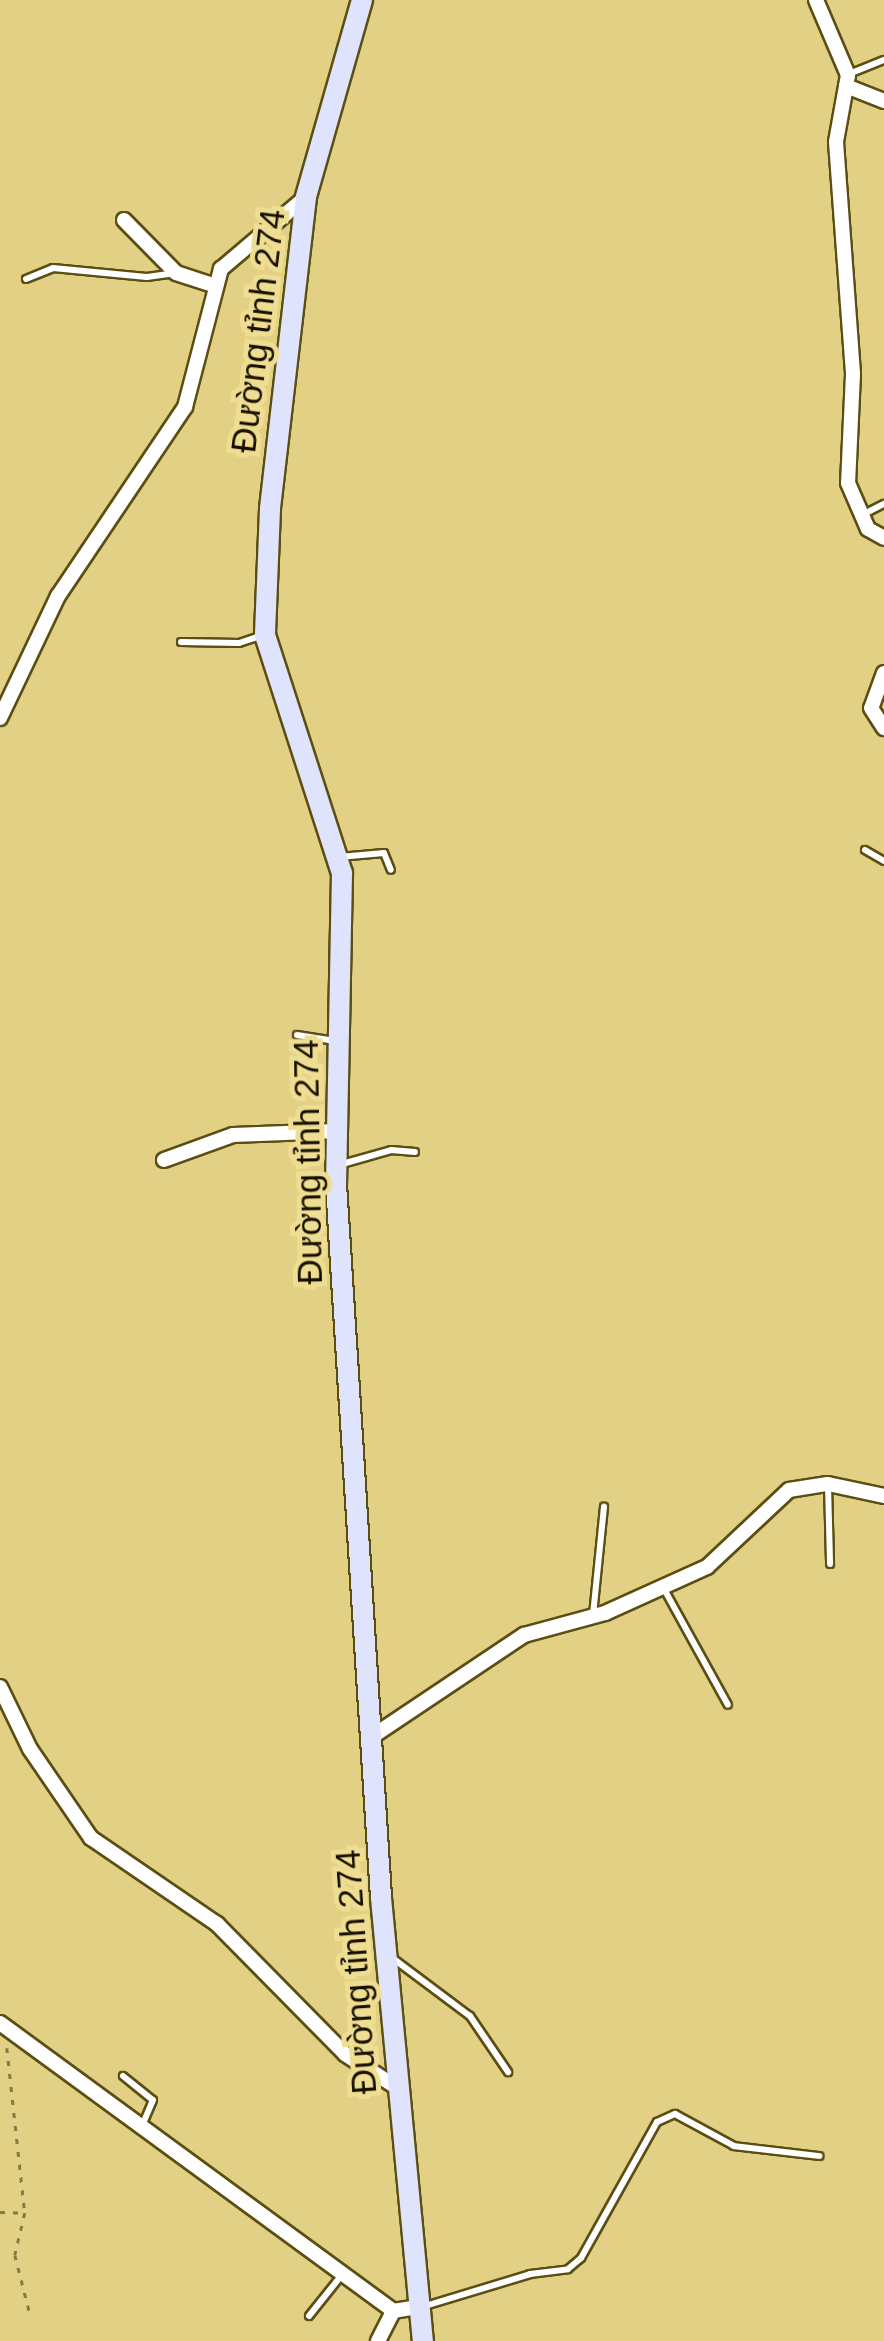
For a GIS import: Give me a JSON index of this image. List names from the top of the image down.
{
  "streets": {
    "main road": ["Đường tỉnh 274"]
  }
}
